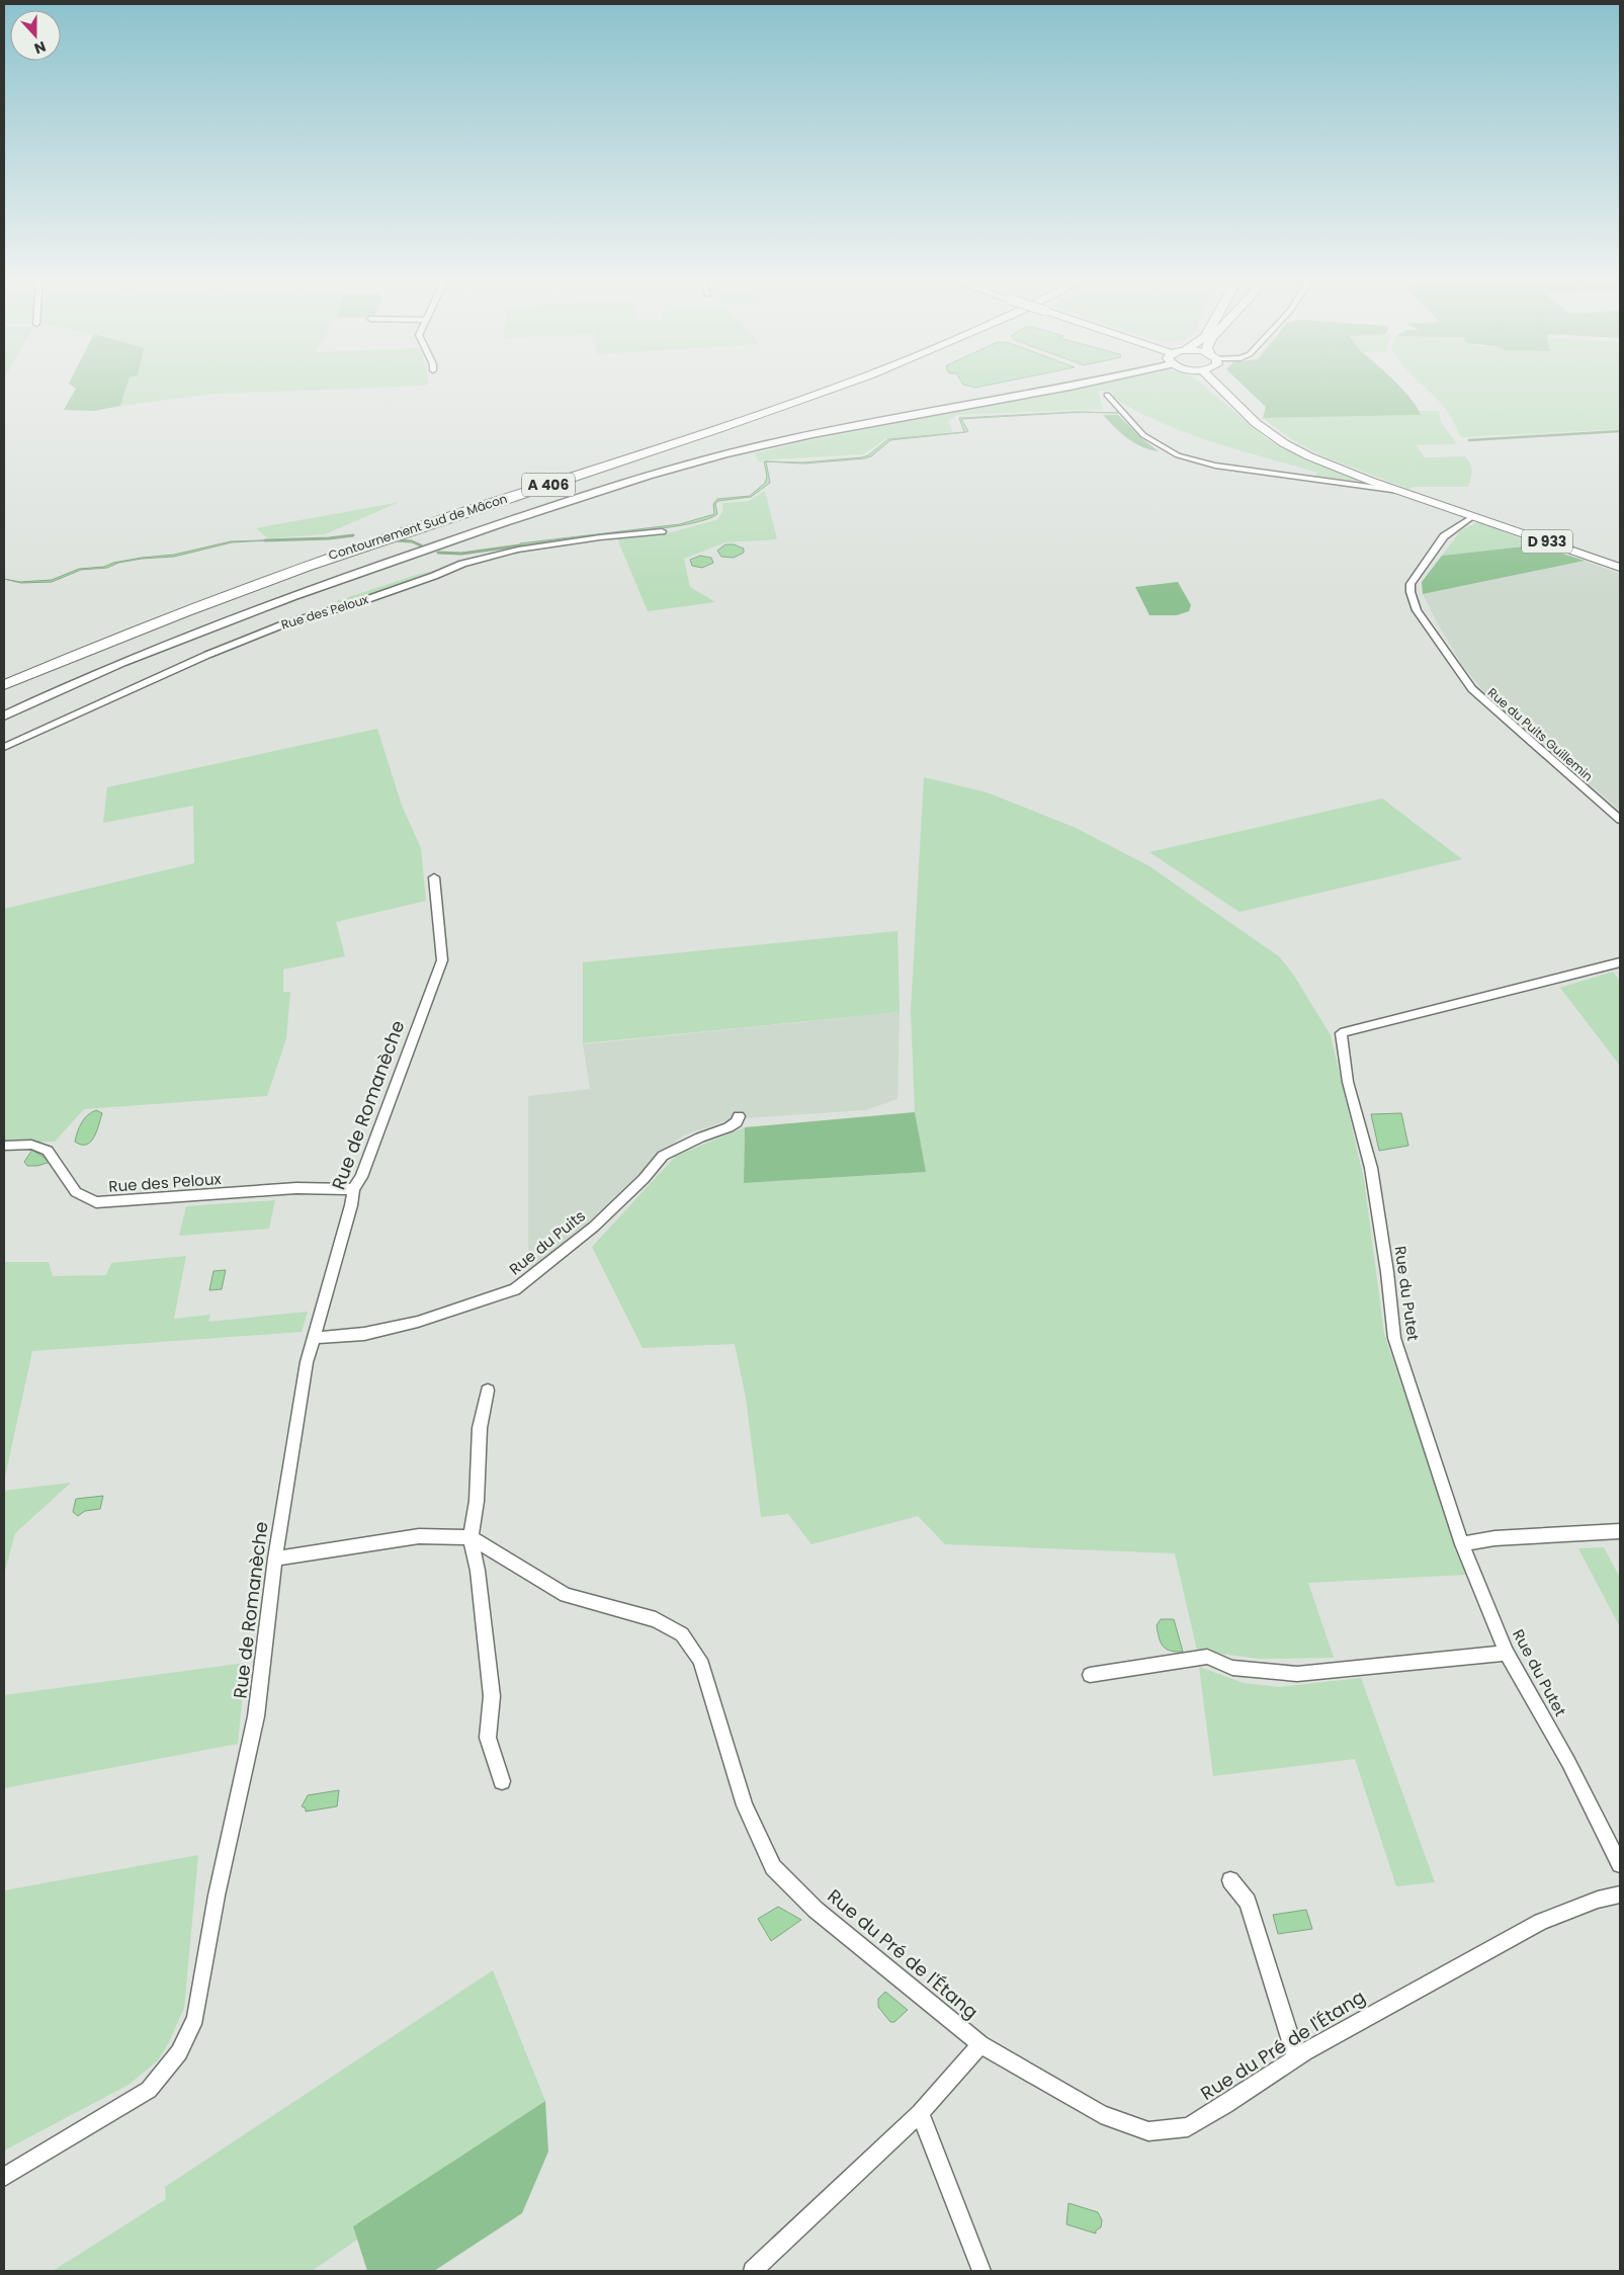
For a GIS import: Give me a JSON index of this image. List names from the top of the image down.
{
  "streets": {
    "highway": ["A 406", "Contournement Sud de Mâcon"],
    "main road": ["D 933"],
    "street": [
      "Rue des Peloux",
      "Rue du Puits Guillemin",
      "Rue de Romanèche",
      "Rue du Puits",
      "Rue du Putet",
      "Rue du Pré de l'Étang"
    ]
  },
  "crossings": [
    ["D 933", "Rue du Puits Guillemin"],
    ["Rue des Peloux", "Rue de Romanèche"],
    ["Rue de Romanèche", "Rue du Puits"]
  ],
  "north": "bottom"
}
